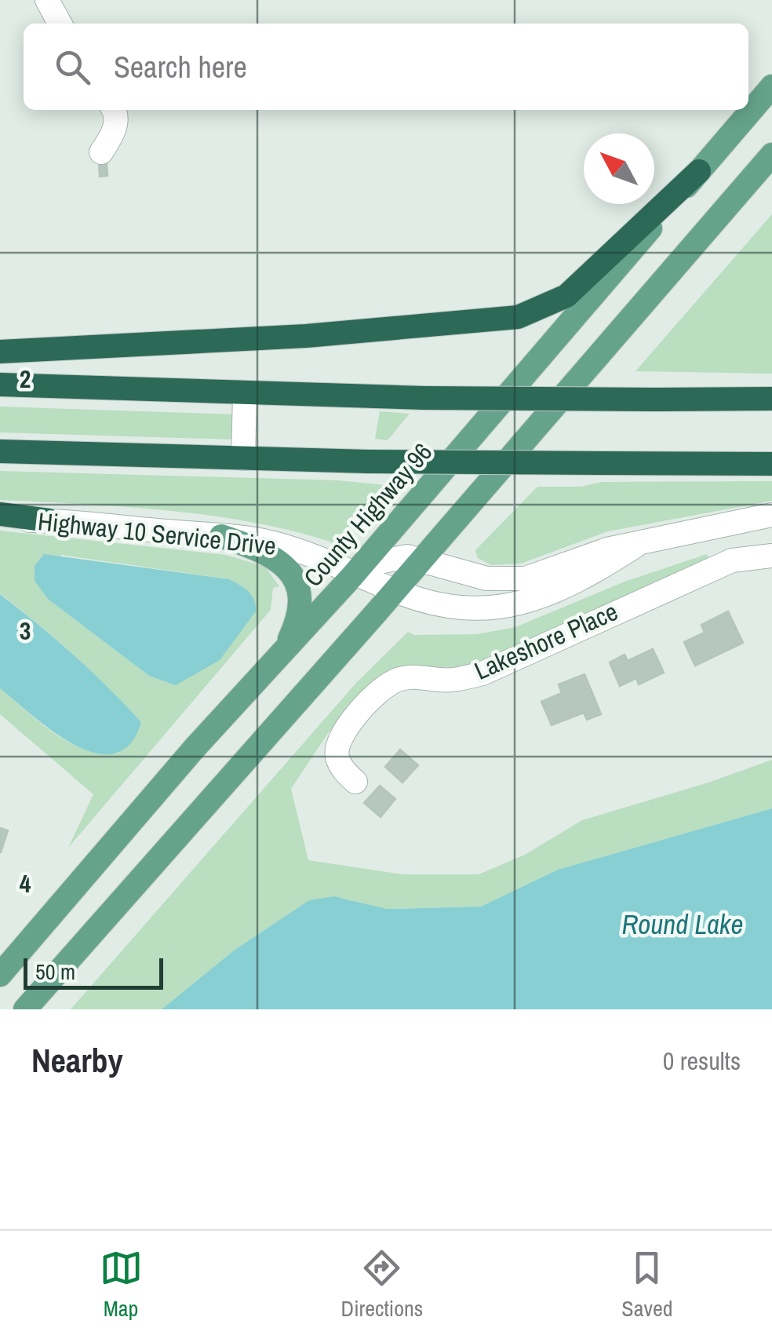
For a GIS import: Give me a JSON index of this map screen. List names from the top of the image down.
{
  "streets": {
    "main road": ["County Highway 96"],
    "street": ["Highway 10 Service Drive", "Lakeshore Place"]
  },
  "crossings": [
    ["County Highway 96", "Highway 10 Service Drive"]
  ],
  "water": ["Round Lake"],
  "scale_bar": "50 m",
  "north": "top left",
  "page": {
    "search": "Search here",
    "scale": "50 m",
    "heading": ["Nearby", "0 results"],
    "nav": ["Map", "Directions", "Saved"]
  },
  "grid": {
    "rows": ["2", "3", "4"]
  }
}
